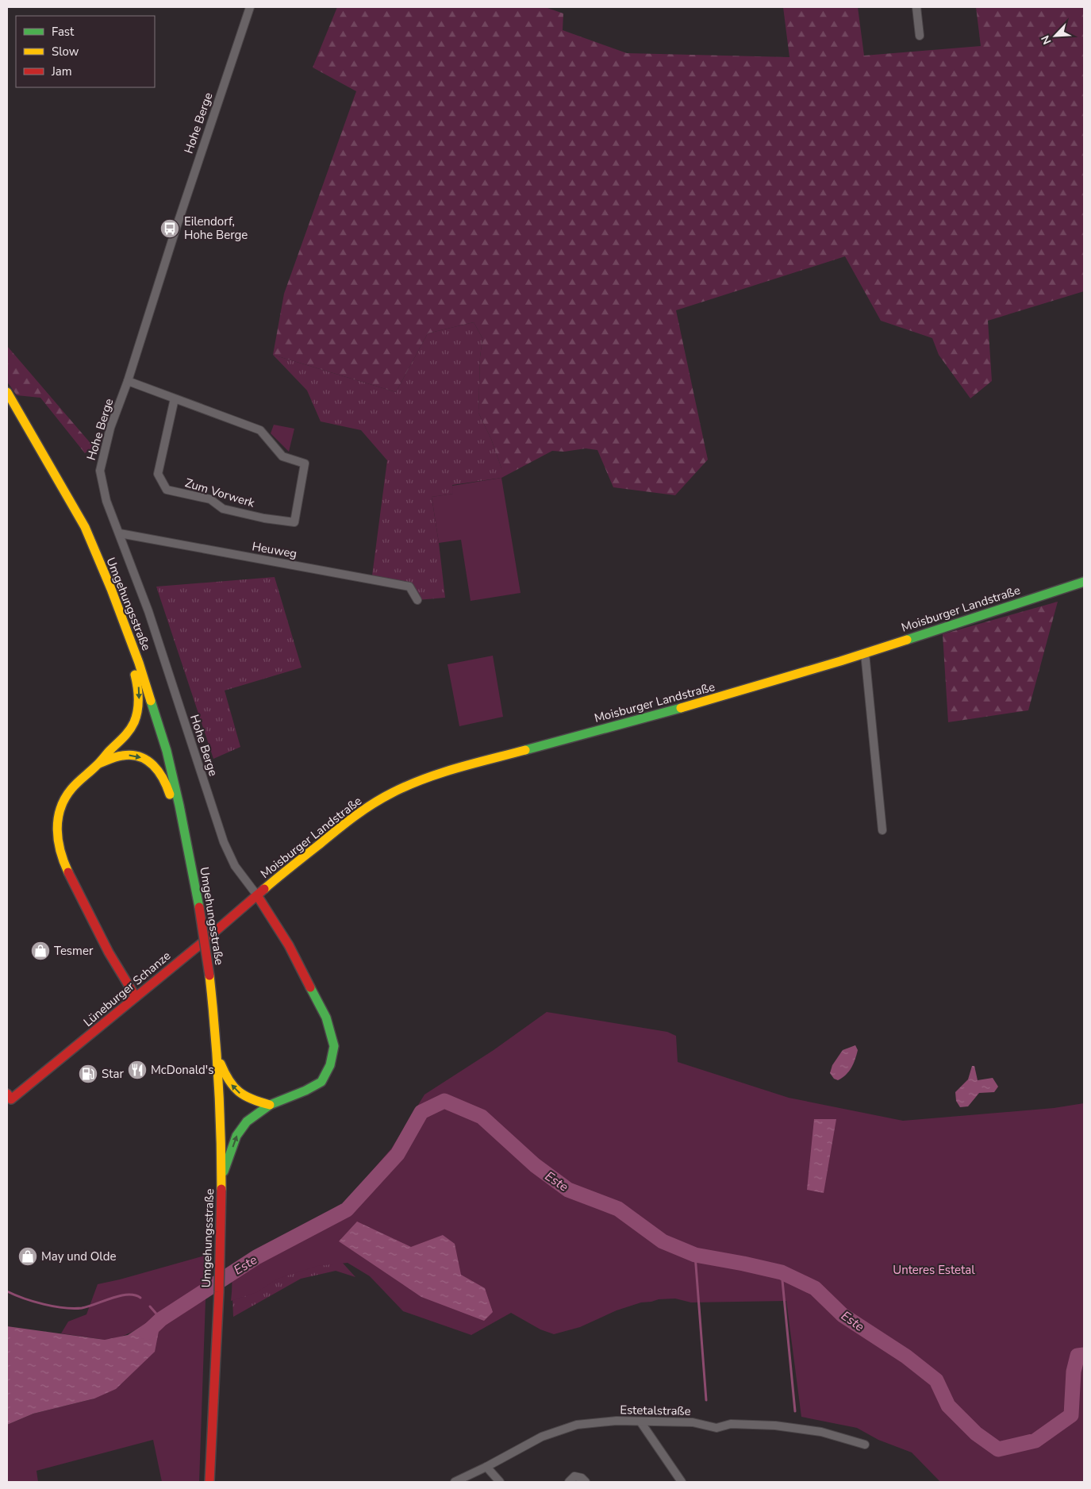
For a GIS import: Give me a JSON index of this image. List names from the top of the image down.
{
  "streets": {
    "main road": ["Umgehungsstraße", "Moisburger Landstraße", "Lüneburger Schanze"],
    "street": [
      "Hohe Berge",
      "Zum Vorwerk",
      "Heuweg",
      "Estetalstraße"
    ]
  },
  "crossings": [
    ["Hohe Berge", "Zum Vorwerk"],
    ["Hohe Berge", "Heuweg"],
    ["Hohe Berge", "Moisburger Landstraße"],
    ["Hohe Berge", "Lüneburger Schanze"],
    ["Moisburger Landstraße", "Lüneburger Schanze"]
  ],
  "water": ["Este"],
  "parks": ["Unteres Estetal"],
  "places": {
    "bus stop": ["Eilendorf, Hohe Berge"],
    "shop": ["Tesmer", "May und Olde"],
    "restaurant": ["McDonald's"],
    "fuel station": ["Star"]
  },
  "legend": ["Fast", "Slow", "Jam"],
  "north": "bottom left"
}
